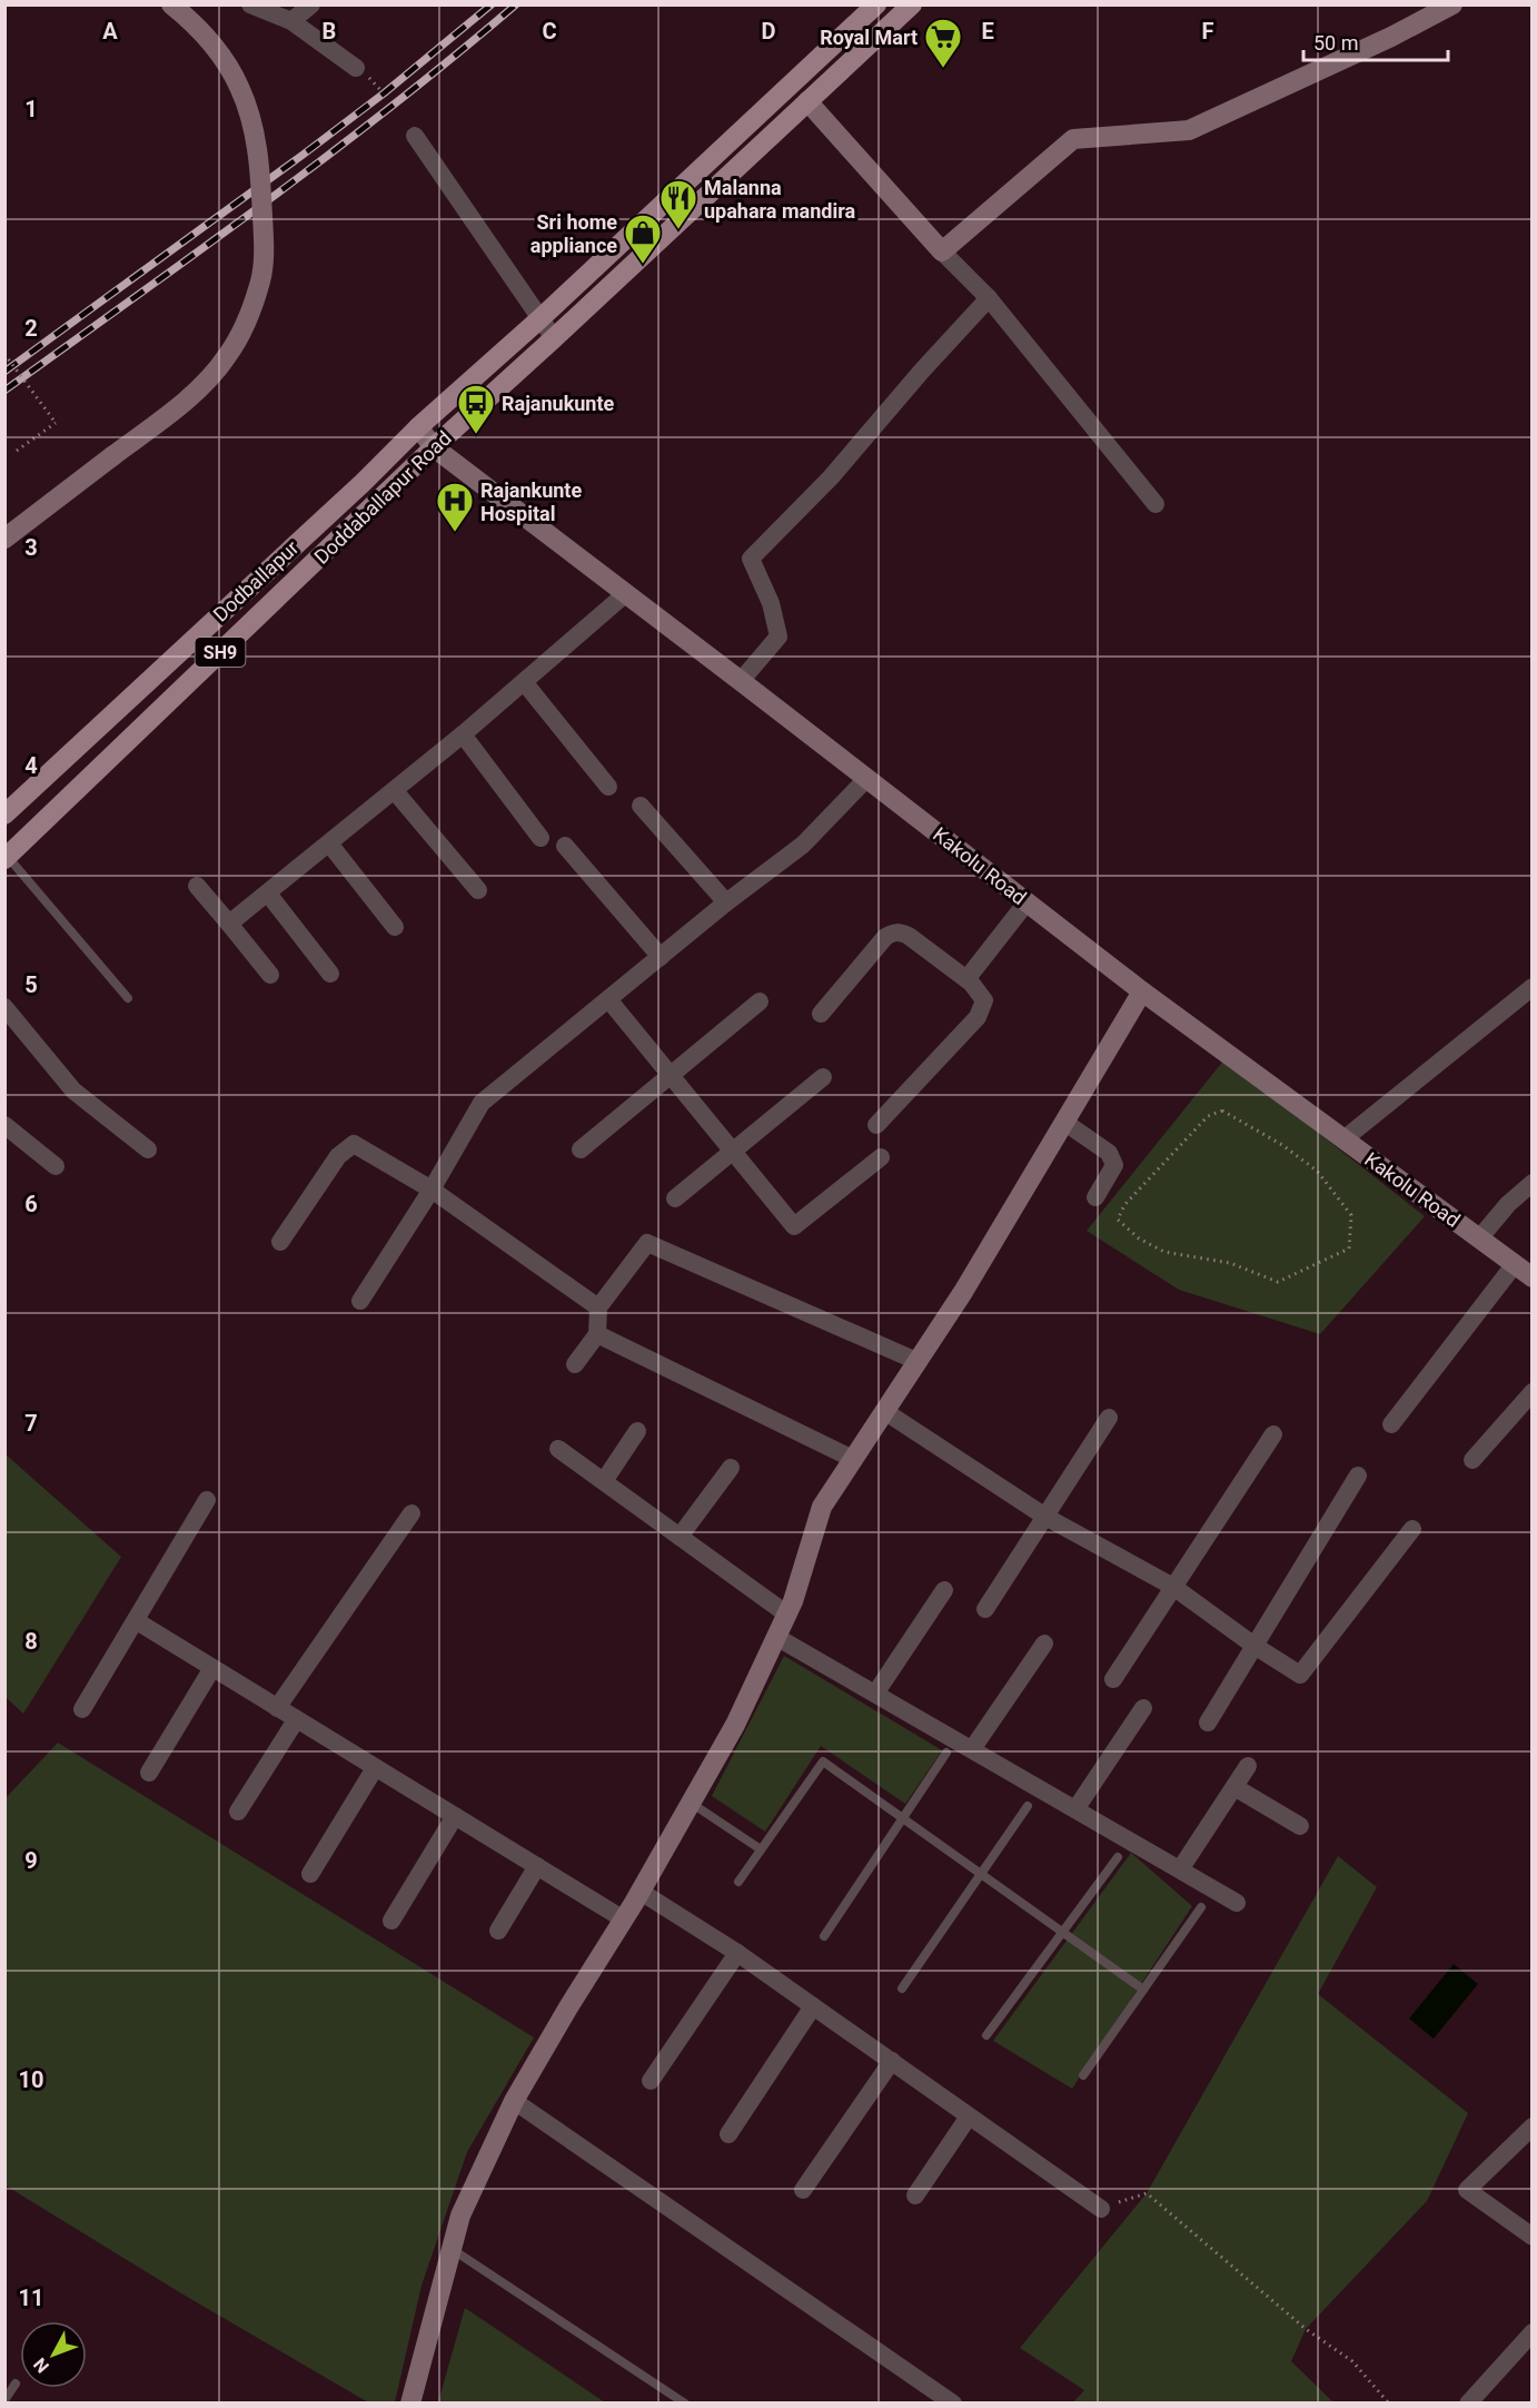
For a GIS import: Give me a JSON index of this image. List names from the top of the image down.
{
  "streets": {
    "main road": [
      "Doddaballapur Road",
      "Dodballapur",
      "SH9",
      "Kakolu Road"
    ]
  },
  "crossings": [
    ["Doddaballapur Road", "Dodballapur"],
    ["Doddaballapur Road", "Kakolu Road"],
    ["Dodballapur", "Kakolu Road"]
  ],
  "places": {
    "supermarket": ["Royal Mart"],
    "restaurant": ["Malanna upahara mandira"],
    "shop": ["Sri home appliance"],
    "bus stop": ["Rajanukunte"],
    "hospital": ["Rajankunte Hospital"]
  },
  "scale_bar": "50 m",
  "north": "bottom left",
  "grid": {
    "columns": [
      "A",
      "B",
      "C",
      "D",
      "E",
      "F"
    ],
    "rows": [
      "1",
      "2",
      "3",
      "4",
      "5",
      "6",
      "7",
      "8",
      "9",
      "10",
      "11"
    ]
  }
}
